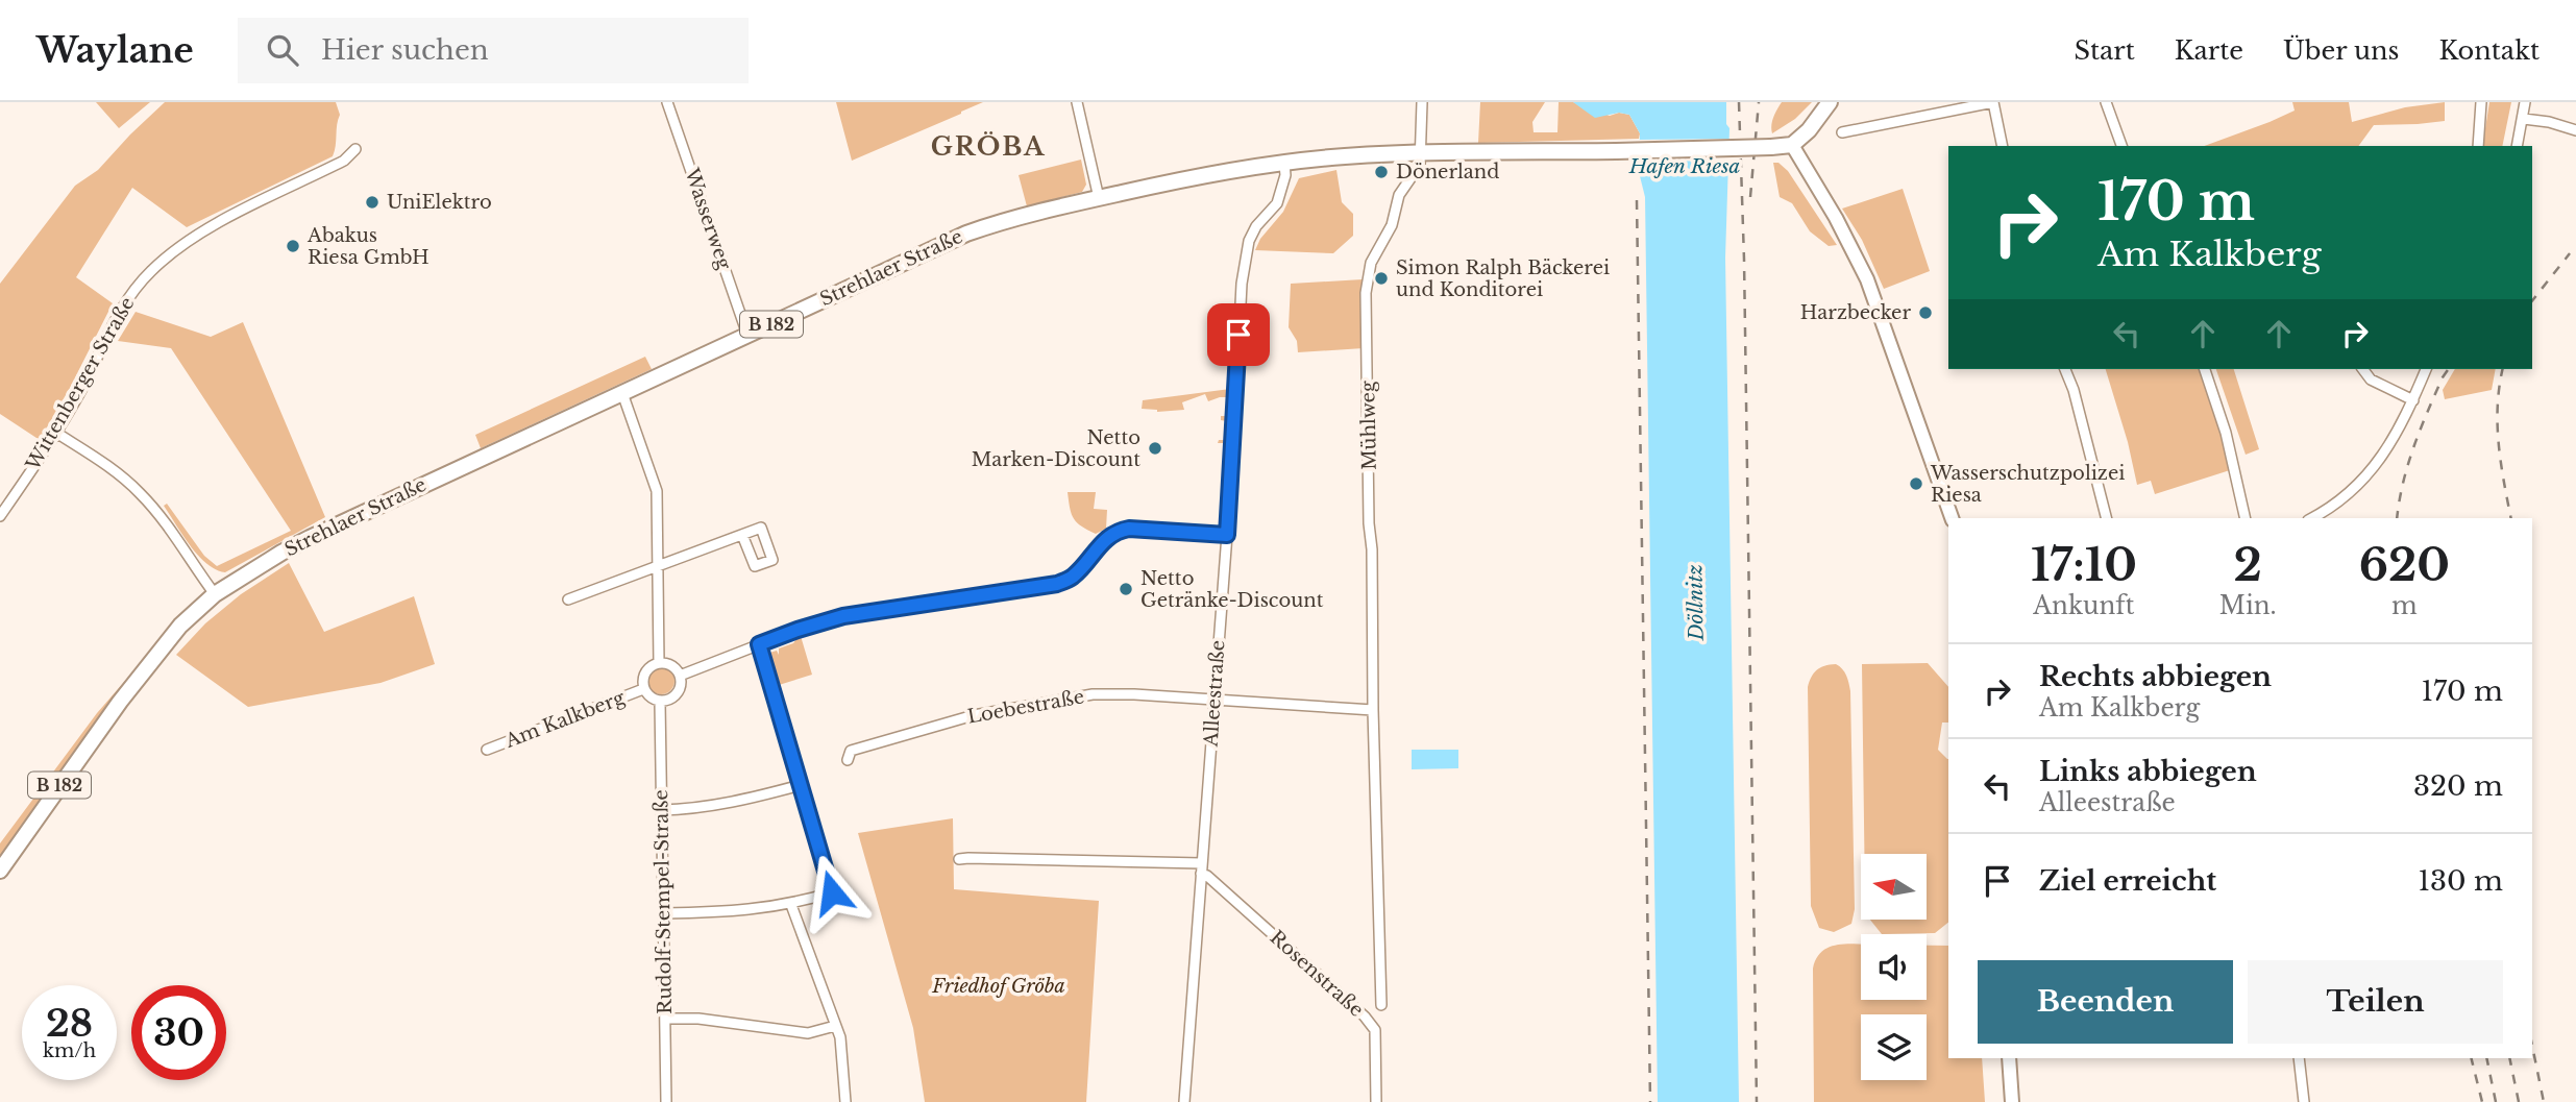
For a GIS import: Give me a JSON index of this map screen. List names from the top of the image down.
{
  "streets": {
    "main road": ["Strehlaer Straße", "B 182"],
    "street": [
      "Wasserweg",
      "Wittenberger Straße",
      "Mühlweg",
      "Alleestraße",
      "Loebestraße",
      "Am Kalkberg",
      "Rudolf-Stempel-Straße",
      "Rosenstraße"
    ]
  },
  "crossings": [
    ["Wasserweg", "Strehlaer Straße"],
    ["Strehlaer Straße", "Mühlweg"],
    ["Strehlaer Straße", "Alleestraße"],
    ["Alleestraße", "Loebestraße"],
    ["Alleestraße", "Rosenstraße"],
    ["Am Kalkberg", "Rudolf-Stempel-Straße"]
  ],
  "districts": ["GRÖBA"],
  "water": ["Hafen Riesa", "Döllnitz"],
  "parks": ["Friedhof Gröba"],
  "places": [
    "Dönerland",
    "UniElektro",
    "Abakus Riesa GmbH",
    "Simon Ralph Bäckerei und Konditorei",
    "Harzbecker",
    "Netto Marken-Discount",
    "Wasserschutzpolizei Riesa",
    "Netto Getränke-Discount"
  ],
  "north": "left",
  "page": {
    "header": "Waylane",
    "search": "Hier suchen",
    "nav": [
      "Start",
      "Karte",
      "Über uns",
      "Kontakt"
    ],
    "turn": ["170 m", "Am Kalkberg"],
    "eta": [
      "17:10",
      "Ankunft",
      "2",
      "Min.",
      "620",
      "m"
    ],
    "list": [
      {
        "name": "Rechts abbiegen",
        "note": "Am Kalkberg",
        "value": "170 m"
      },
      {
        "name": "Links abbiegen",
        "note": "Alleestraße",
        "value": "320 m"
      },
      {
        "name": "Ziel erreicht",
        "value": "130 m"
      }
    ],
    "buttons": ["Beenden", "Teilen"],
    "speed": "28 km/h",
    "limit": "30"
  }
}
